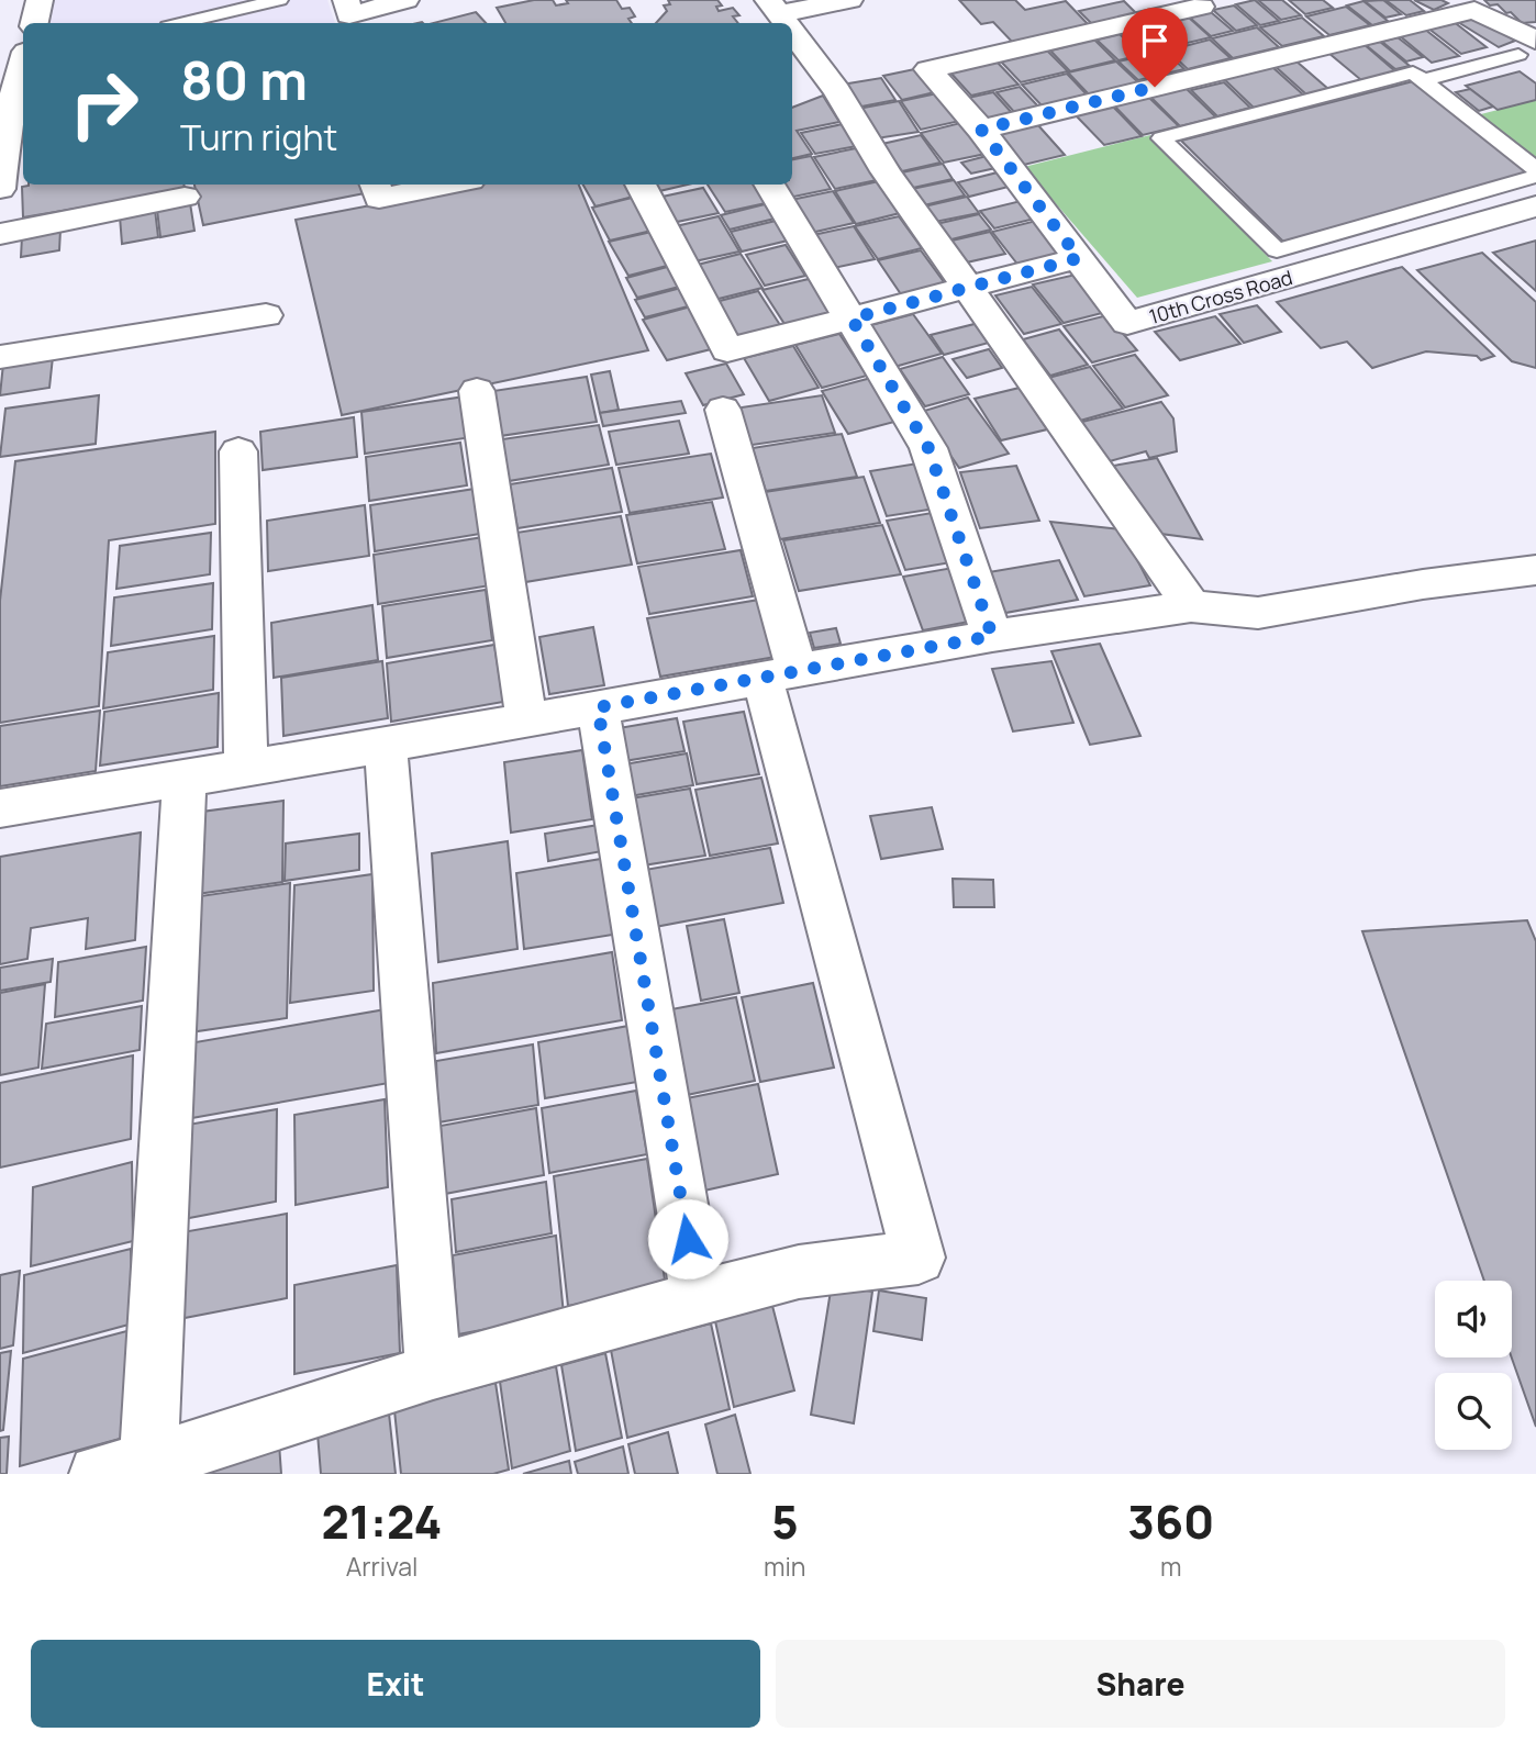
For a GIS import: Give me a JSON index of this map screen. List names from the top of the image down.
{
  "streets": {
    "street": ["10th Cross Road"]
  },
  "page": {
    "turn": ["80 m", "Turn right"],
    "eta": [
      "21:24",
      "Arrival",
      "5",
      "min",
      "360",
      "m"
    ],
    "buttons": ["Exit", "Share"]
  }
}
